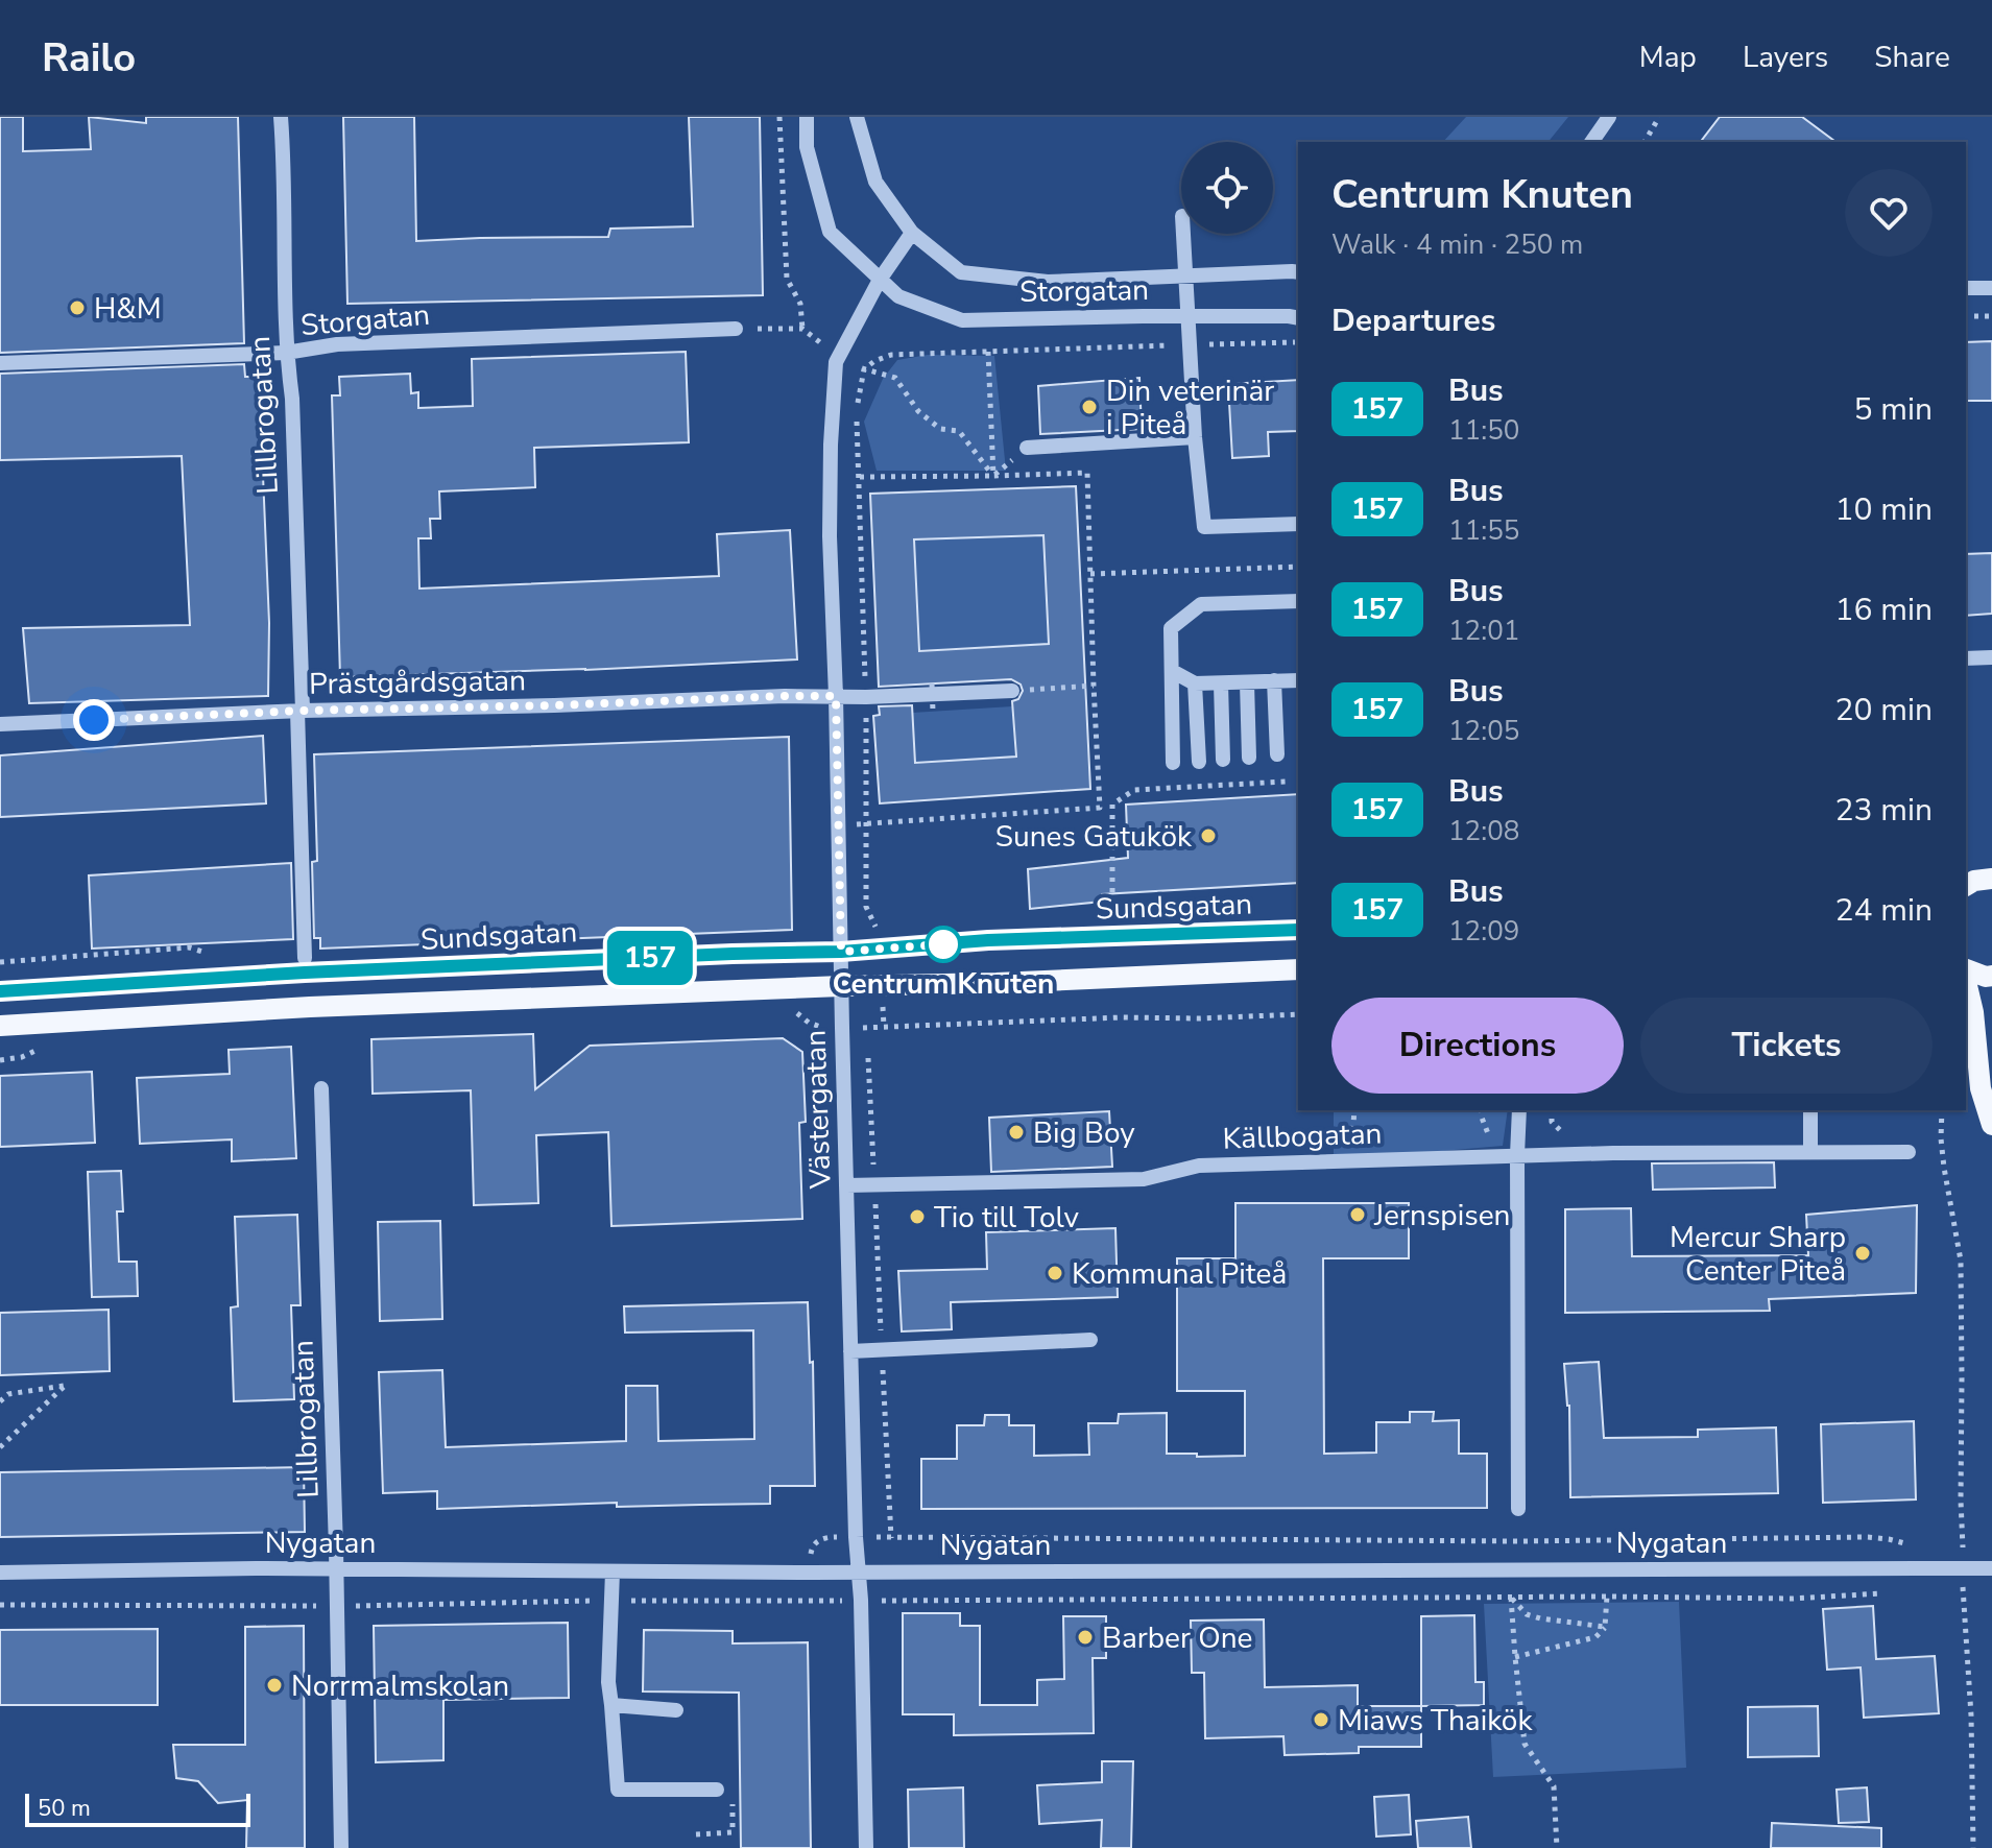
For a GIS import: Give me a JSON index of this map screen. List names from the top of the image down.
{
  "streets": {
    "main road": ["Sundsgatan"],
    "street": [
      "Storgatan",
      "Lillbrogatan",
      "Prästgårdsgatan",
      "Västergatan",
      "Källbogatan",
      "Nygatan"
    ]
  },
  "crossings": [
    ["Storgatan", "Lillbrogatan"],
    ["Storgatan", "Västergatan"],
    ["Lillbrogatan", "Prästgårdsgatan"],
    ["Lillbrogatan", "Nygatan"],
    ["Prästgårdsgatan", "Västergatan"],
    ["Sundsgatan", "Västergatan"],
    ["Västergatan", "Källbogatan"],
    ["Västergatan", "Nygatan"]
  ],
  "places": [
    "H&M",
    "Din veterinär i Piteå",
    "Sunes Gatukök",
    "Centrum Knuten",
    "Big Boy",
    "Jernspisen",
    "Tio till Tolv",
    "Mercur Sharp Center Piteå",
    "Kommunal Piteå",
    "Barber One",
    "Norrmalmskolan",
    "Miaws Thaikök"
  ],
  "lines": ["bus line 157"],
  "scale_bar": "50 m",
  "page": {
    "header": "Railo",
    "nav": ["Map", "Layers", "Share"],
    "on_map": "157",
    "heading": [
      ["Centrum Knuten", "Walk · 4 min · 250 m"],
      "Departures"
    ],
    "list": [
      {
        "mark": "157",
        "name": "Bus",
        "note": "11:50",
        "value": "5 min"
      },
      {
        "mark": "157",
        "name": "Bus",
        "note": "11:55",
        "value": "10 min"
      },
      {
        "mark": "157",
        "name": "Bus",
        "note": "12:01",
        "value": "16 min"
      },
      {
        "mark": "157",
        "name": "Bus",
        "note": "12:05",
        "value": "20 min"
      },
      {
        "mark": "157",
        "name": "Bus",
        "note": "12:08",
        "value": "23 min"
      },
      {
        "mark": "157",
        "name": "Bus",
        "note": "12:09",
        "value": "24 min"
      }
    ],
    "buttons": ["Directions", "Tickets"],
    "scale": "50 m"
  }
}
